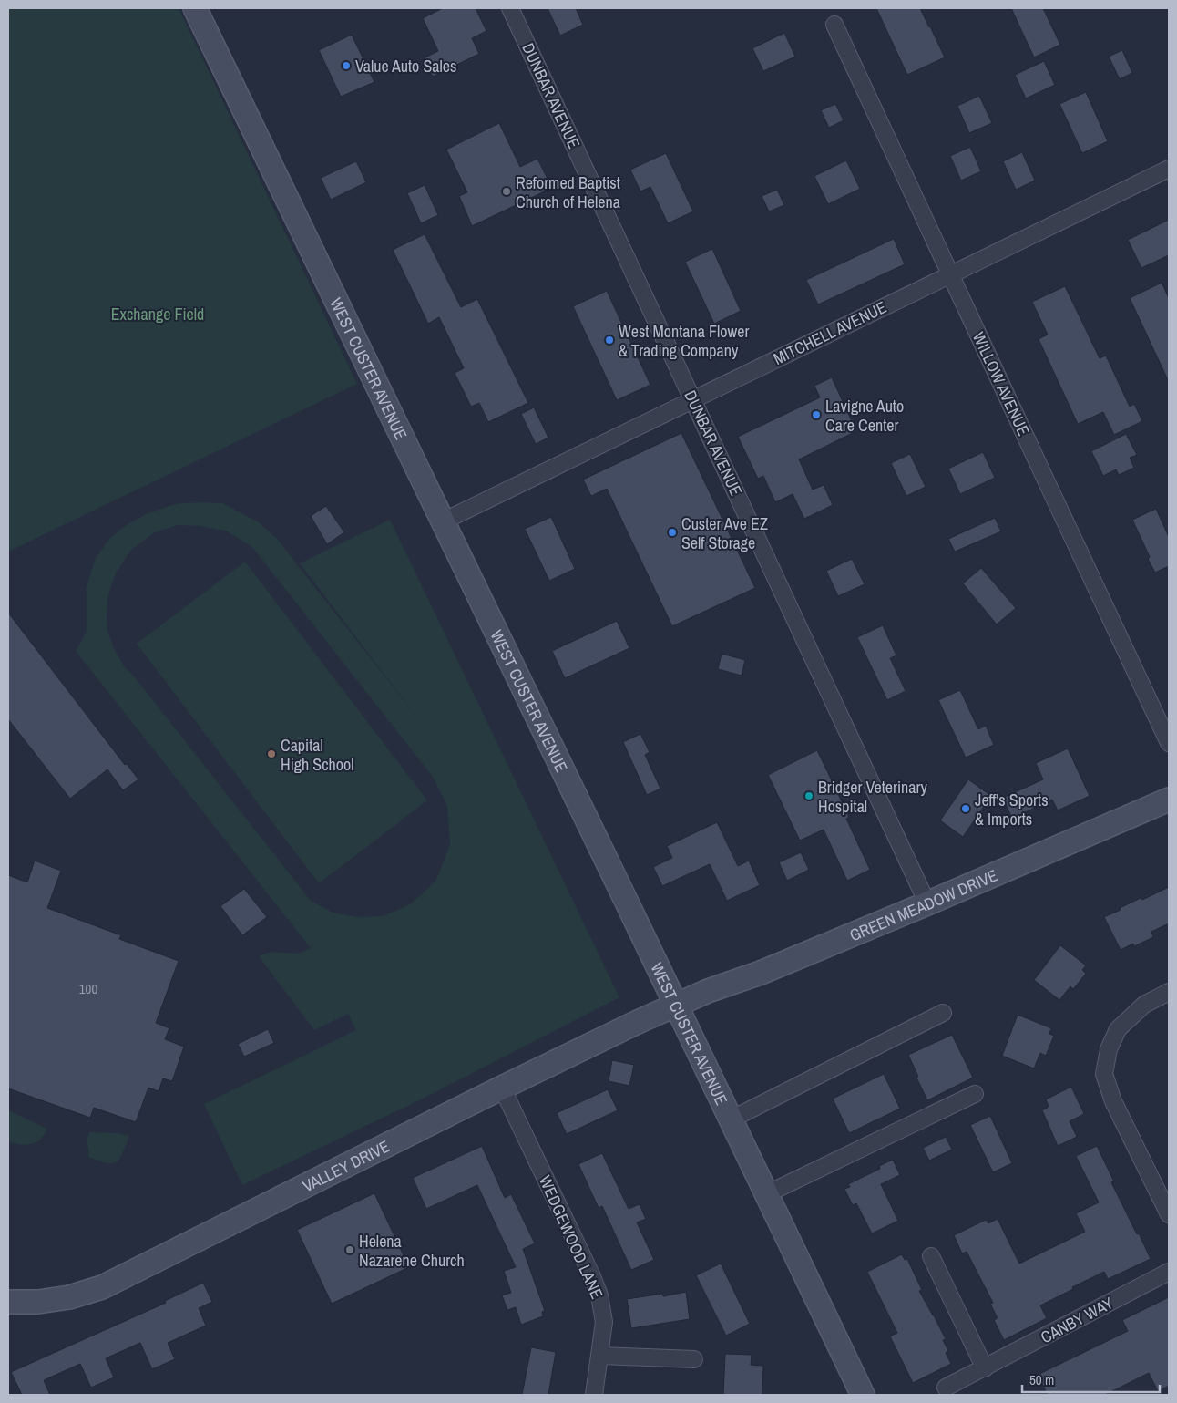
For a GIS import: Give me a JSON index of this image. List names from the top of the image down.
{
  "streets": {
    "main road": ["WEST CUSTER AVENUE", "GREEN MEADOW DRIVE", "VALLEY DRIVE"],
    "street": [
      "DUNBAR AVENUE",
      "MITCHELL AVENUE",
      "WILLOW AVENUE",
      "WEDGEWOOD LANE",
      "CANBY WAY"
    ]
  },
  "crossings": [
    ["DUNBAR AVENUE", "MITCHELL AVENUE"],
    ["DUNBAR AVENUE", "GREEN MEADOW DRIVE"],
    ["MITCHELL AVENUE", "WEST CUSTER AVENUE"],
    ["MITCHELL AVENUE", "WILLOW AVENUE"],
    ["WEST CUSTER AVENUE", "GREEN MEADOW DRIVE"],
    ["WEST CUSTER AVENUE", "VALLEY DRIVE"],
    ["GREEN MEADOW DRIVE", "VALLEY DRIVE"],
    ["VALLEY DRIVE", "WEDGEWOOD LANE"]
  ],
  "parks": ["Exchange Field"],
  "places": [
    "Value Auto Sales",
    "Reformed Baptist Church of Helena",
    "West Montana Flower & Trading Company",
    "Lavigne Auto Care Center",
    "Custer Ave EZ Self Storage",
    "Capital High School",
    "Bridger Veterinary Hospital",
    "Jeff's Sports & Imports",
    "Helena Nazarene Church"
  ],
  "house_numbers": ["100"],
  "scale_bar": "50 m"
}
